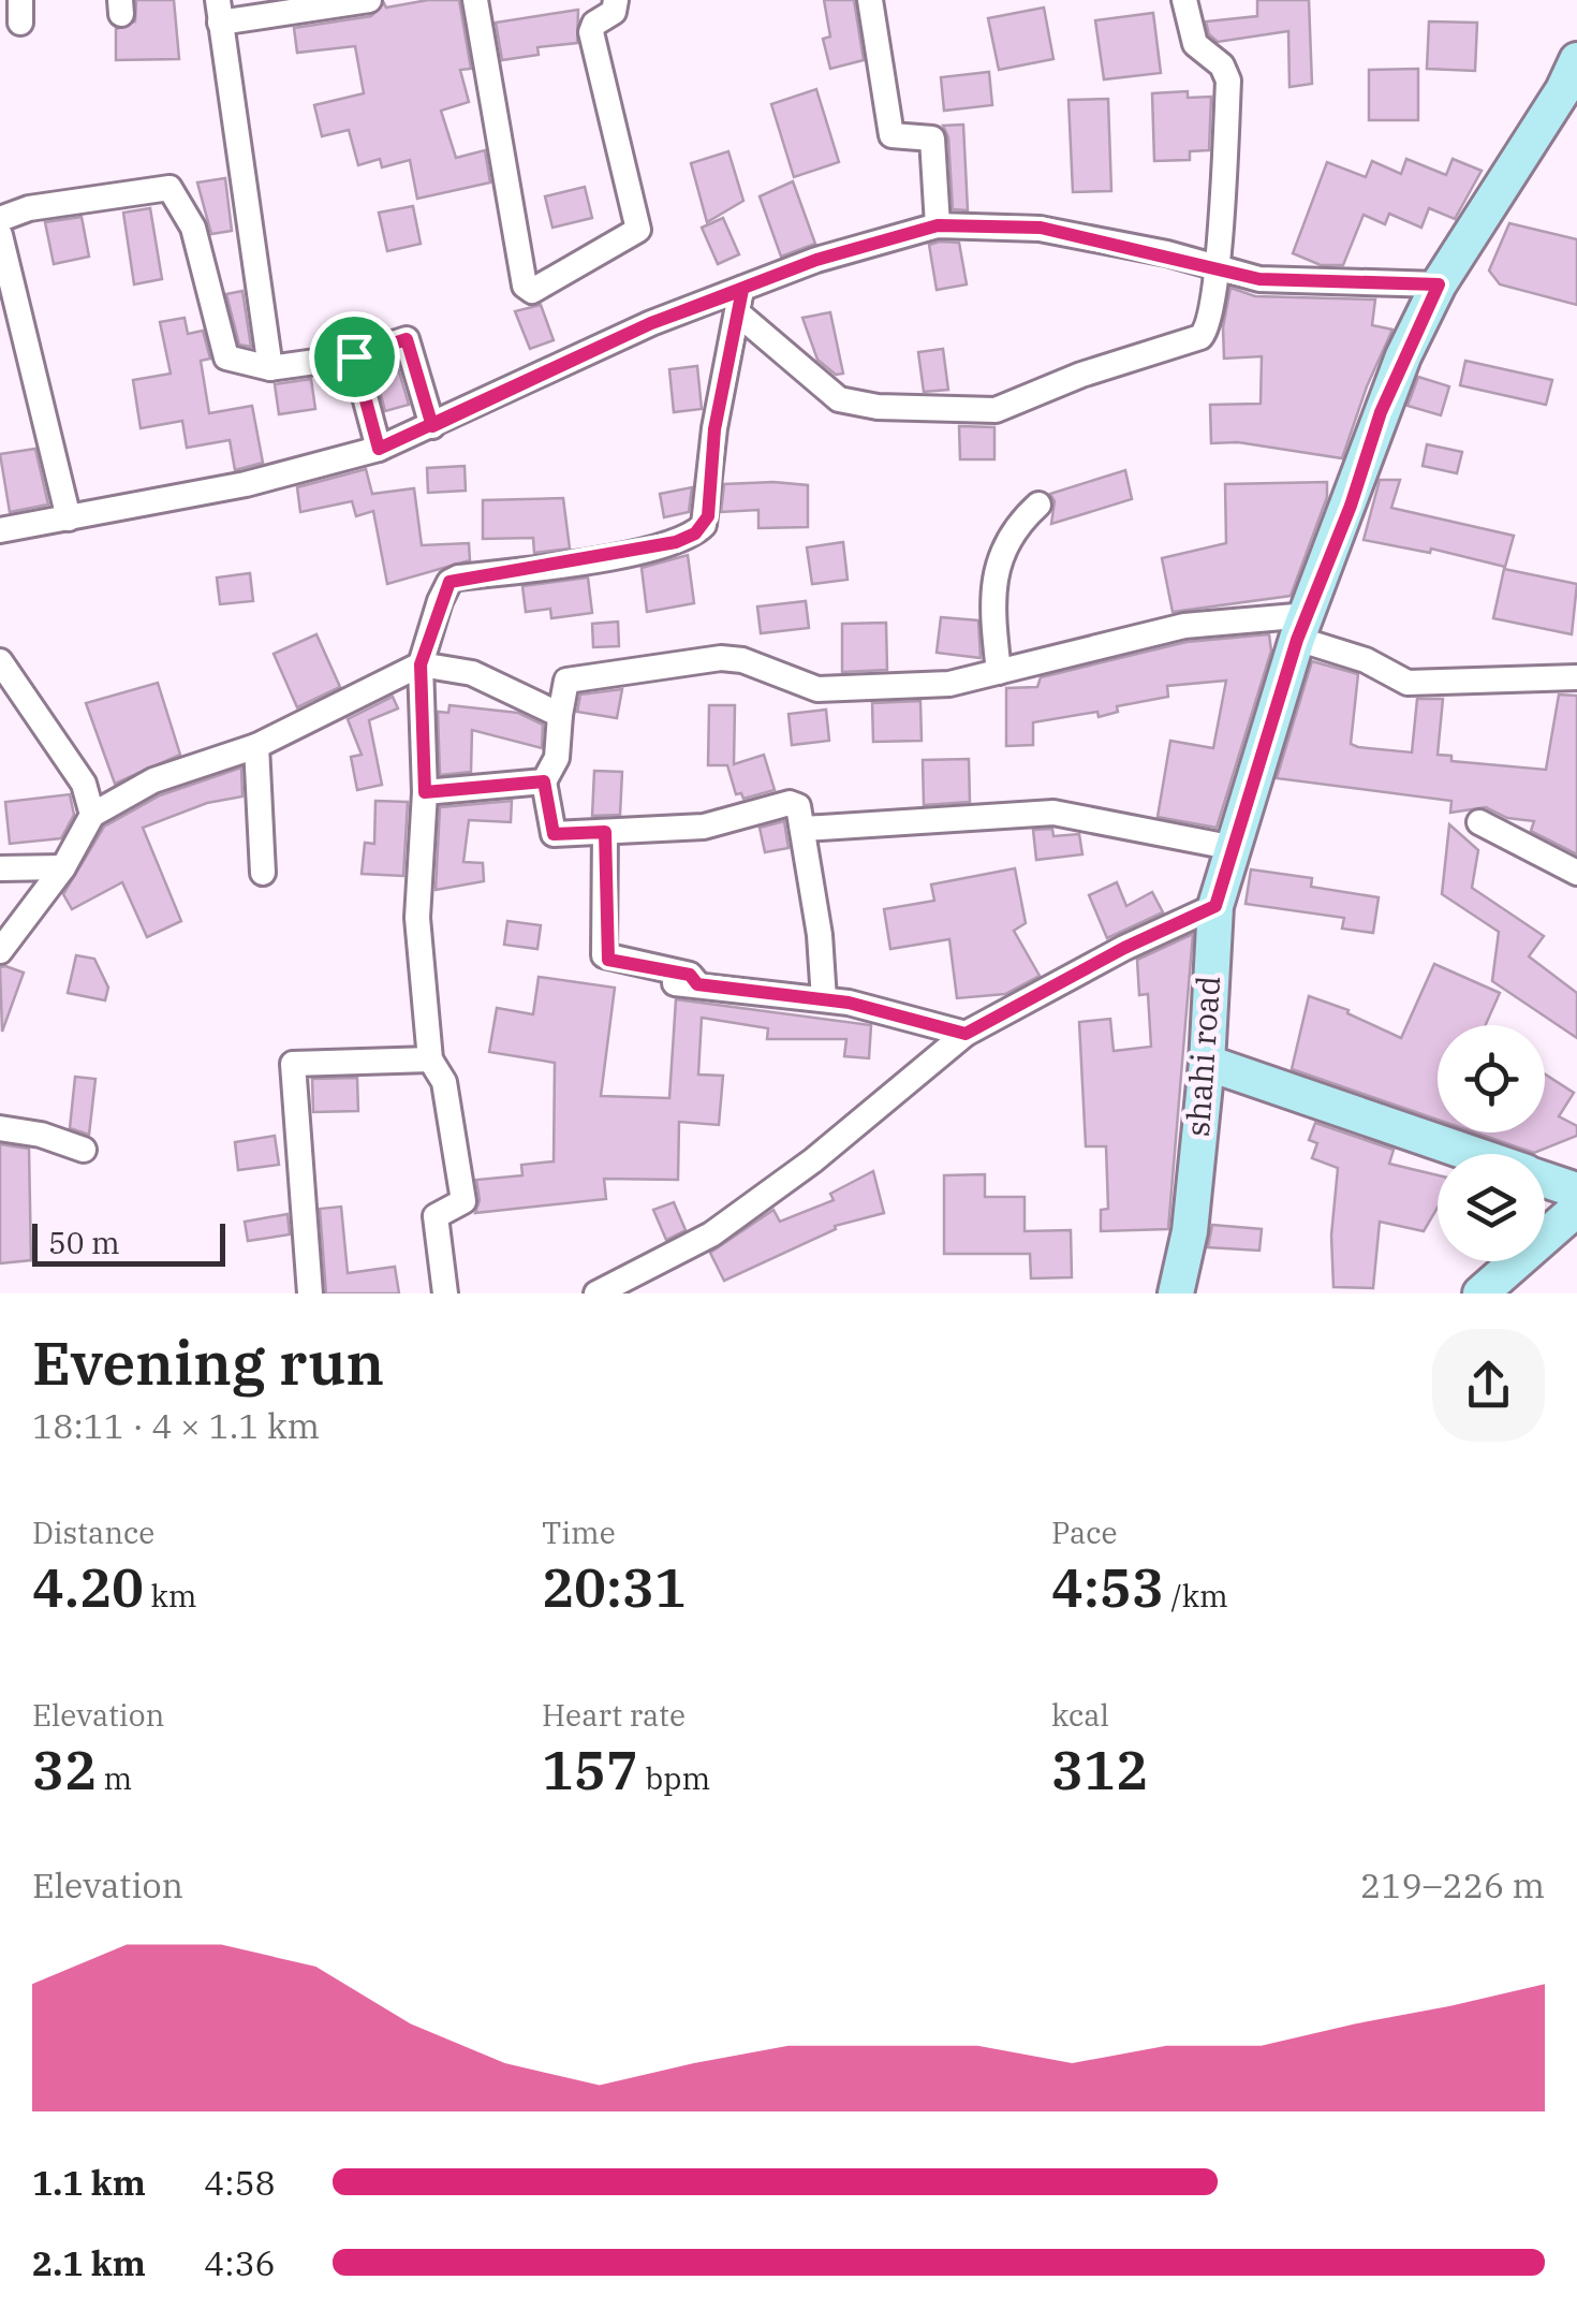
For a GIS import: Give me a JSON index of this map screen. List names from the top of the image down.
{
  "streets": {
    "street": ["shahi road"]
  },
  "scale_bar": "50 m",
  "page": {
    "scale": "50 m",
    "heading": ["Evening run", "18:11 · 4 × 1.1 km"],
    "stats": [
      ["Distance", "4.20 km"],
      ["Time", "20:31"],
      ["Pace", "4:53 /km"],
      ["Elevation", "32 m"],
      ["Heart rate", "157 bpm"],
      ["kcal", "312"]
    ],
    "chart": ["Elevation", "219–226 m"],
    "list": [
      {
        "name": "1.1 km",
        "note": "4:58"
      },
      {
        "name": "2.1 km",
        "note": "4:36"
      }
    ]
  }
}
